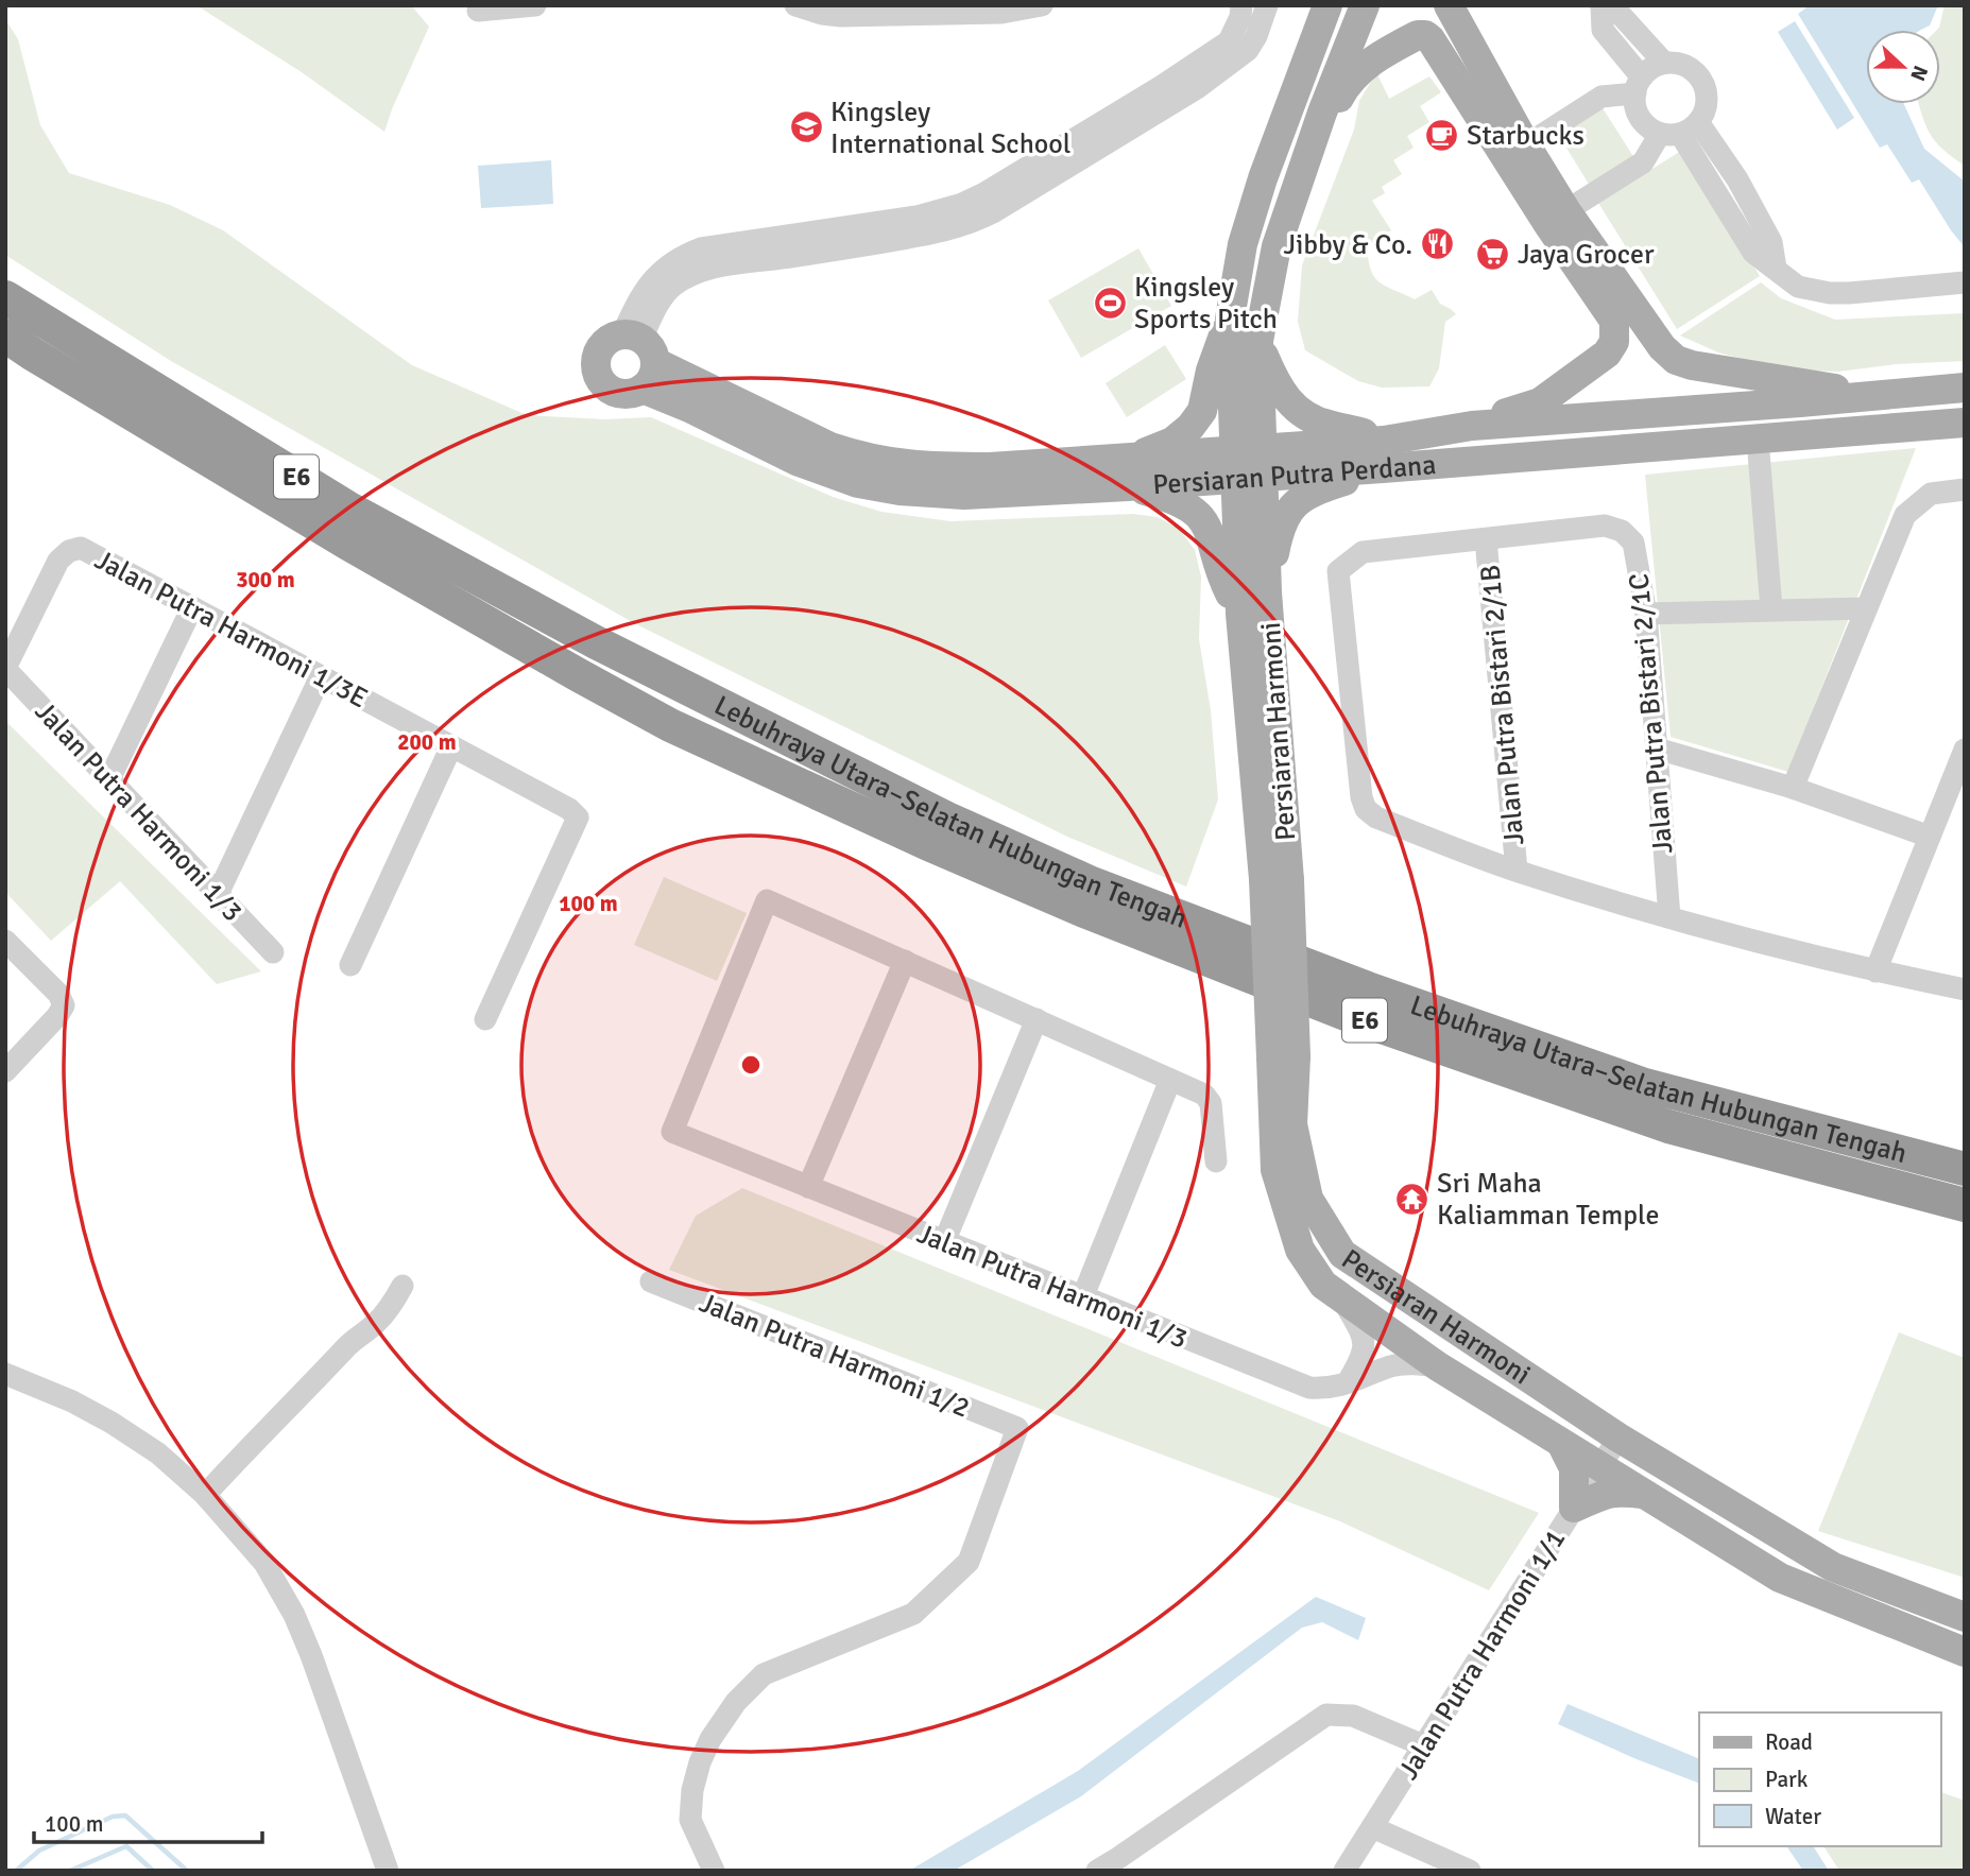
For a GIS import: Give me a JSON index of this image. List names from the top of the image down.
{
  "streets": {
    "highway": ["E6", "Lebuhraya Utara–Selatan Hubungan Tengah"],
    "main road": ["Persiaran Putra Perdana", "Persiaran Harmoni"],
    "street": [
      "Jalan Putra Harmoni 1/3E",
      "Jalan Putra Bistari 2/1B",
      "Jalan Putra Bistari 2/1C",
      "Jalan Putra Harmoni 1/3",
      "Jalan Putra Harmoni 1/2",
      "Jalan Putra Harmoni 1/1"
    ]
  },
  "crossings": [
    ["Persiaran Putra Perdana", "Persiaran Harmoni"],
    ["Jalan Putra Harmoni 1/3E", "Jalan Putra Harmoni 1/3"],
    ["Jalan Putra Bistari 2/1B", "Jalan Putra Bistari 2/1C"],
    ["Persiaran Harmoni", "Jalan Putra Harmoni 1/3"],
    ["Persiaran Harmoni", "Jalan Putra Harmoni 1/1"]
  ],
  "places": {
    "school or university": ["Kingsley International School"],
    "cafe": ["Starbucks"],
    "restaurant": ["Jibby & Co."],
    "supermarket": ["Jaya Grocer"],
    "sports": ["Kingsley Sports Pitch"],
    "temple": ["Sri Maha Kaliamman Temple"]
  },
  "legend": ["Road", "Park", "Water"],
  "scale_bar": "100 m",
  "north": "right",
  "rings": ["300 m", "200 m", "100 m"]
}
